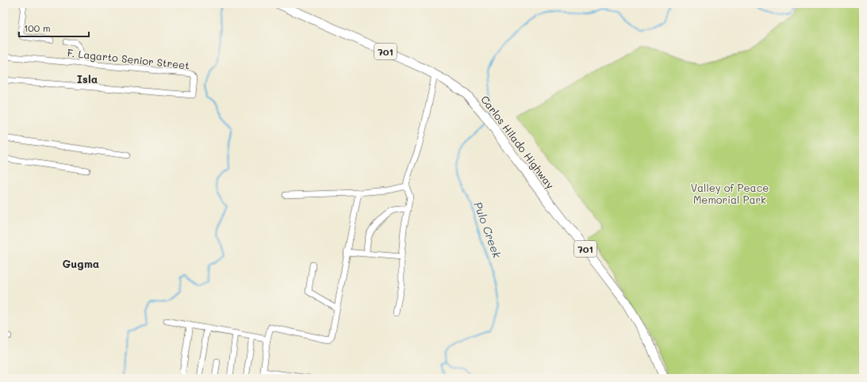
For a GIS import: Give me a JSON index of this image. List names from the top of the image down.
{
  "streets": {
    "main road": ["701", "Carlos Hilado Highway"],
    "street": ["F. Lagarto Senior Street"]
  },
  "districts": ["Isla", "Gugma"],
  "water": ["Pulo Creek"],
  "parks": ["Valley of Peace Memorial Park"],
  "scale_bar": "100 m"
}
